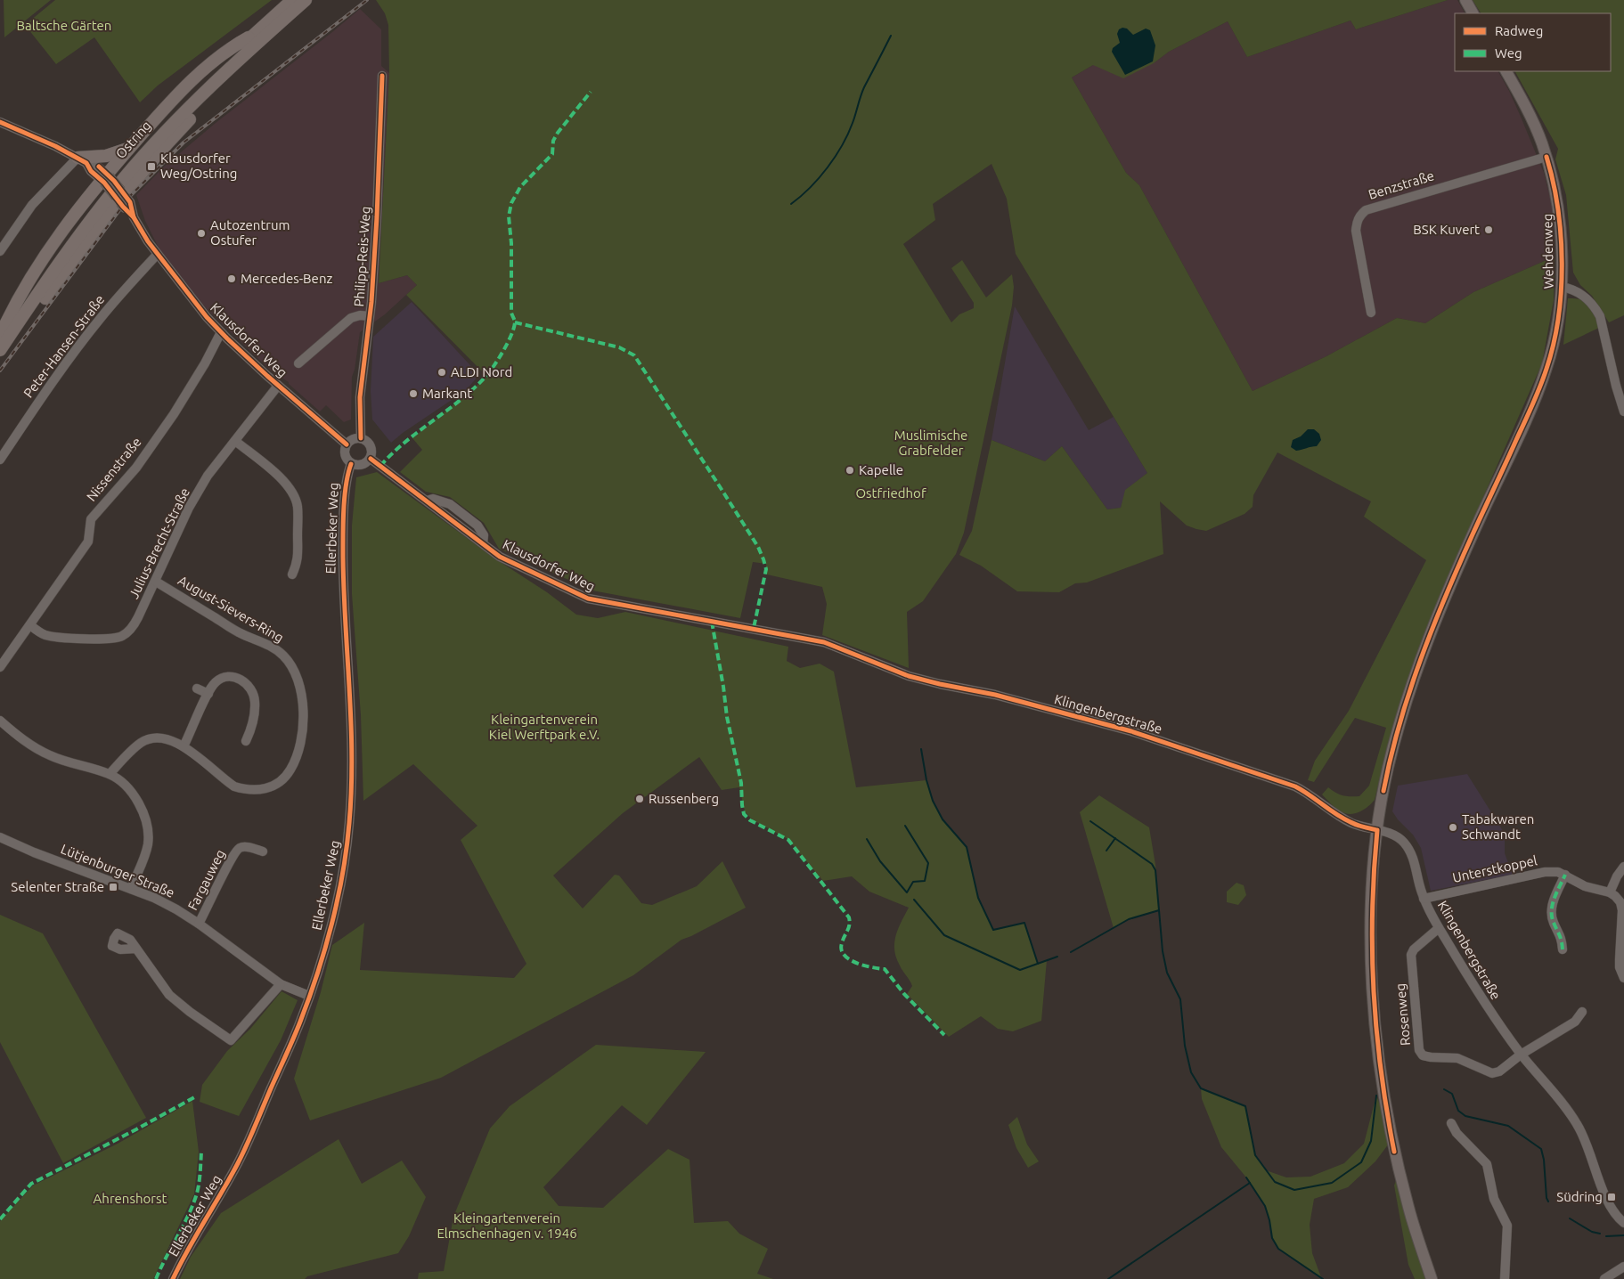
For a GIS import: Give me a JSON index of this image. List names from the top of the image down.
{
  "streets": {
    "highway": ["Ostring"],
    "main road": ["Wehdenweg"],
    "street": [
      "Benzstraße",
      "Philipp-Reis-Weg",
      "Klausdorfer Weg",
      "Peter-Hansen-Straße",
      "Nissenstraße",
      "Ellerbeker Weg",
      "Julius-Brecht-Straße",
      "August-Sievers-Ring",
      "Klingenbergstraße",
      "Unterstkoppel",
      "Lütjenburger Straße",
      "Fargauweg",
      "Rosenweg"
    ]
  },
  "crossings": [
    ["Benzstraße", "Wehdenweg"],
    ["Wehdenweg", "Klingenbergstraße"],
    ["Philipp-Reis-Weg", "Klausdorfer Weg"],
    ["Philipp-Reis-Weg", "Ellerbeker Weg"],
    ["Klausdorfer Weg", "Peter-Hansen-Straße"],
    ["Klausdorfer Weg", "Nissenstraße"],
    ["Klausdorfer Weg", "Ellerbeker Weg"],
    ["Klausdorfer Weg", "Julius-Brecht-Straße"],
    ["Klausdorfer Weg", "Klingenbergstraße"],
    ["Nissenstraße", "Julius-Brecht-Straße"],
    ["Ellerbeker Weg", "Lütjenburger Straße"],
    ["Julius-Brecht-Straße", "August-Sievers-Ring"],
    ["Klingenbergstraße", "Unterstkoppel"],
    ["Klingenbergstraße", "Rosenweg"],
    ["Lütjenburger Straße", "Fargauweg"]
  ],
  "parks": [
    "Baltsche Gärten",
    "Muslimische Grabfelder",
    "Ostfriedhof",
    "Kleingartenverein Kiel Werftpark e.V.",
    "Ahrenshorst",
    "Kleingartenverein Elmschenhagen v. 1946"
  ],
  "places": {
    "transit": ["Klausdorfer Weg/Ostring", "Selenter Straße", "Südring"],
    "other": [
      "BSK Kuvert",
      "Autozentrum Ostufer",
      "Mercedes-Benz",
      "ALDI Nord",
      "Markant",
      "Kapelle",
      "Russenberg",
      "Tabakwaren Schwandt"
    ]
  },
  "legend": ["Radweg", "Weg"]
}
